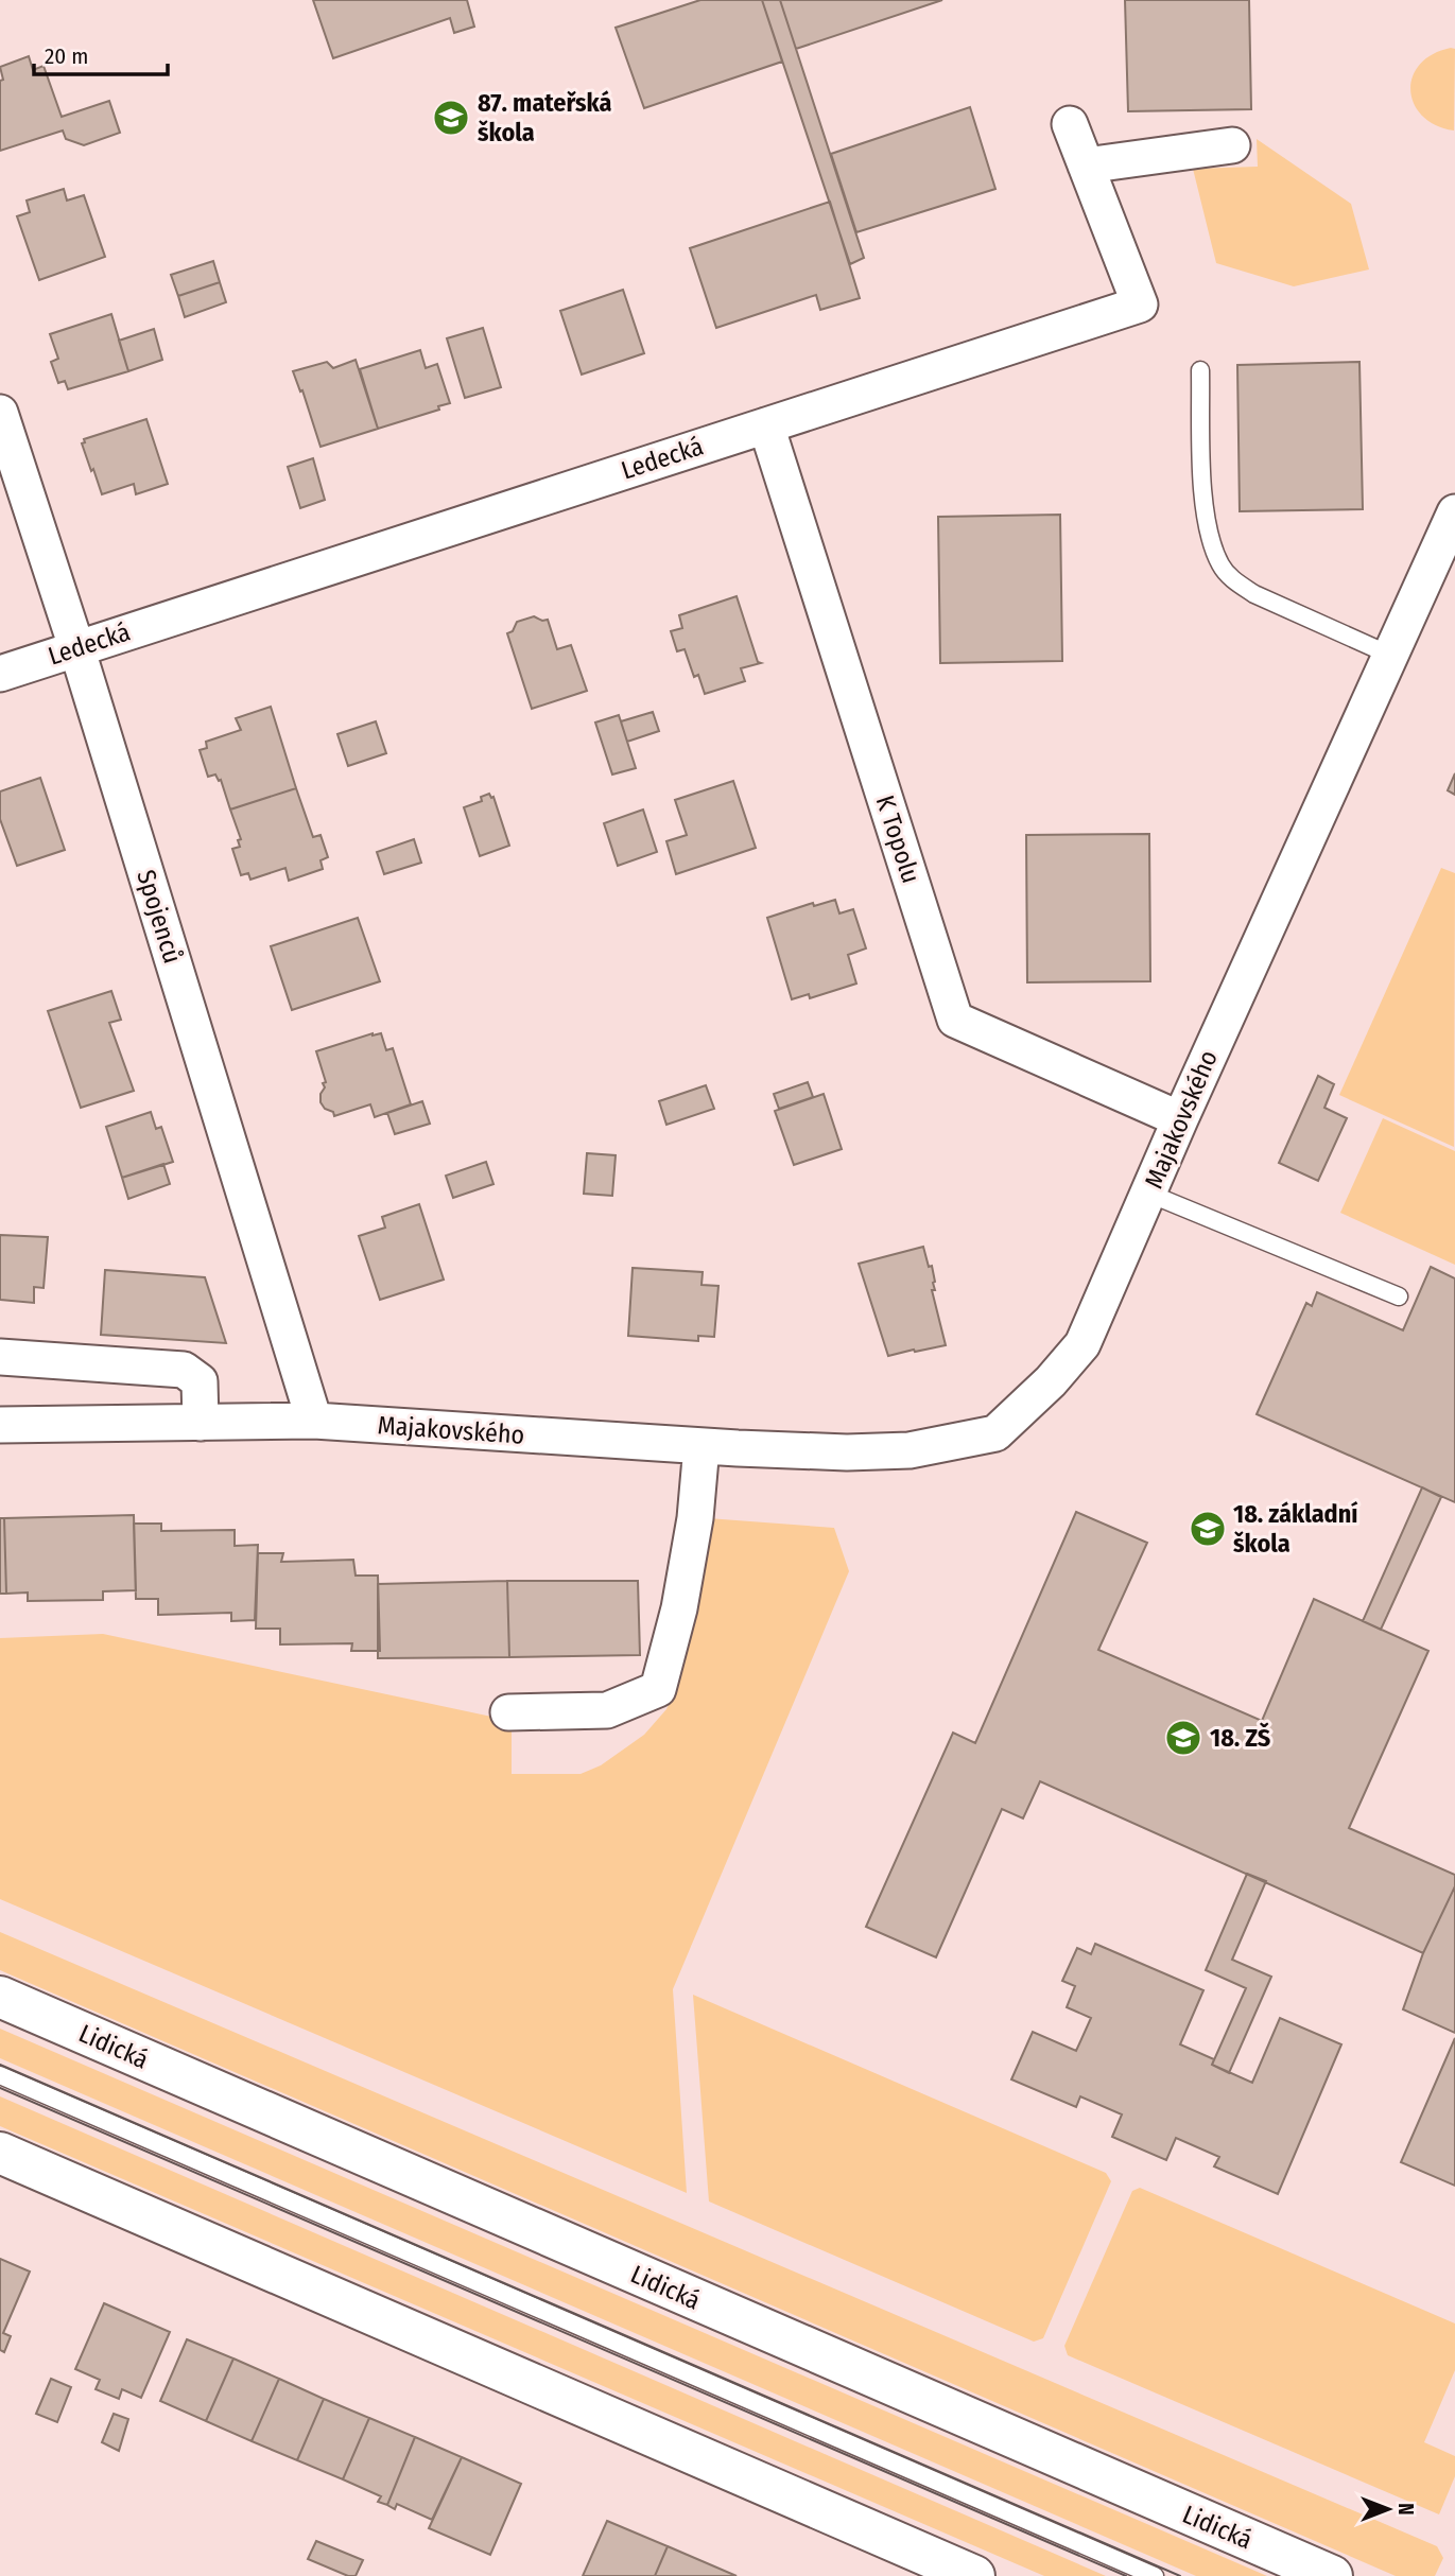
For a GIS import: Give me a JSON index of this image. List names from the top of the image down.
{
  "streets": {
    "main road": ["Lidická"],
    "street": [
      "Ledecká",
      "K Topolu",
      "Spojenců",
      "Majakovského"
    ]
  },
  "crossings": [
    ["Ledecká", "K Topolu"],
    ["Ledecká", "Spojenců"],
    ["K Topolu", "Majakovského"],
    ["Spojenců", "Majakovského"]
  ],
  "places": {
    "school or university": ["87. mateřská škola", "18. základní škola", "18. ZŠ"]
  },
  "scale_bar": "20 m",
  "north": "right"
}
